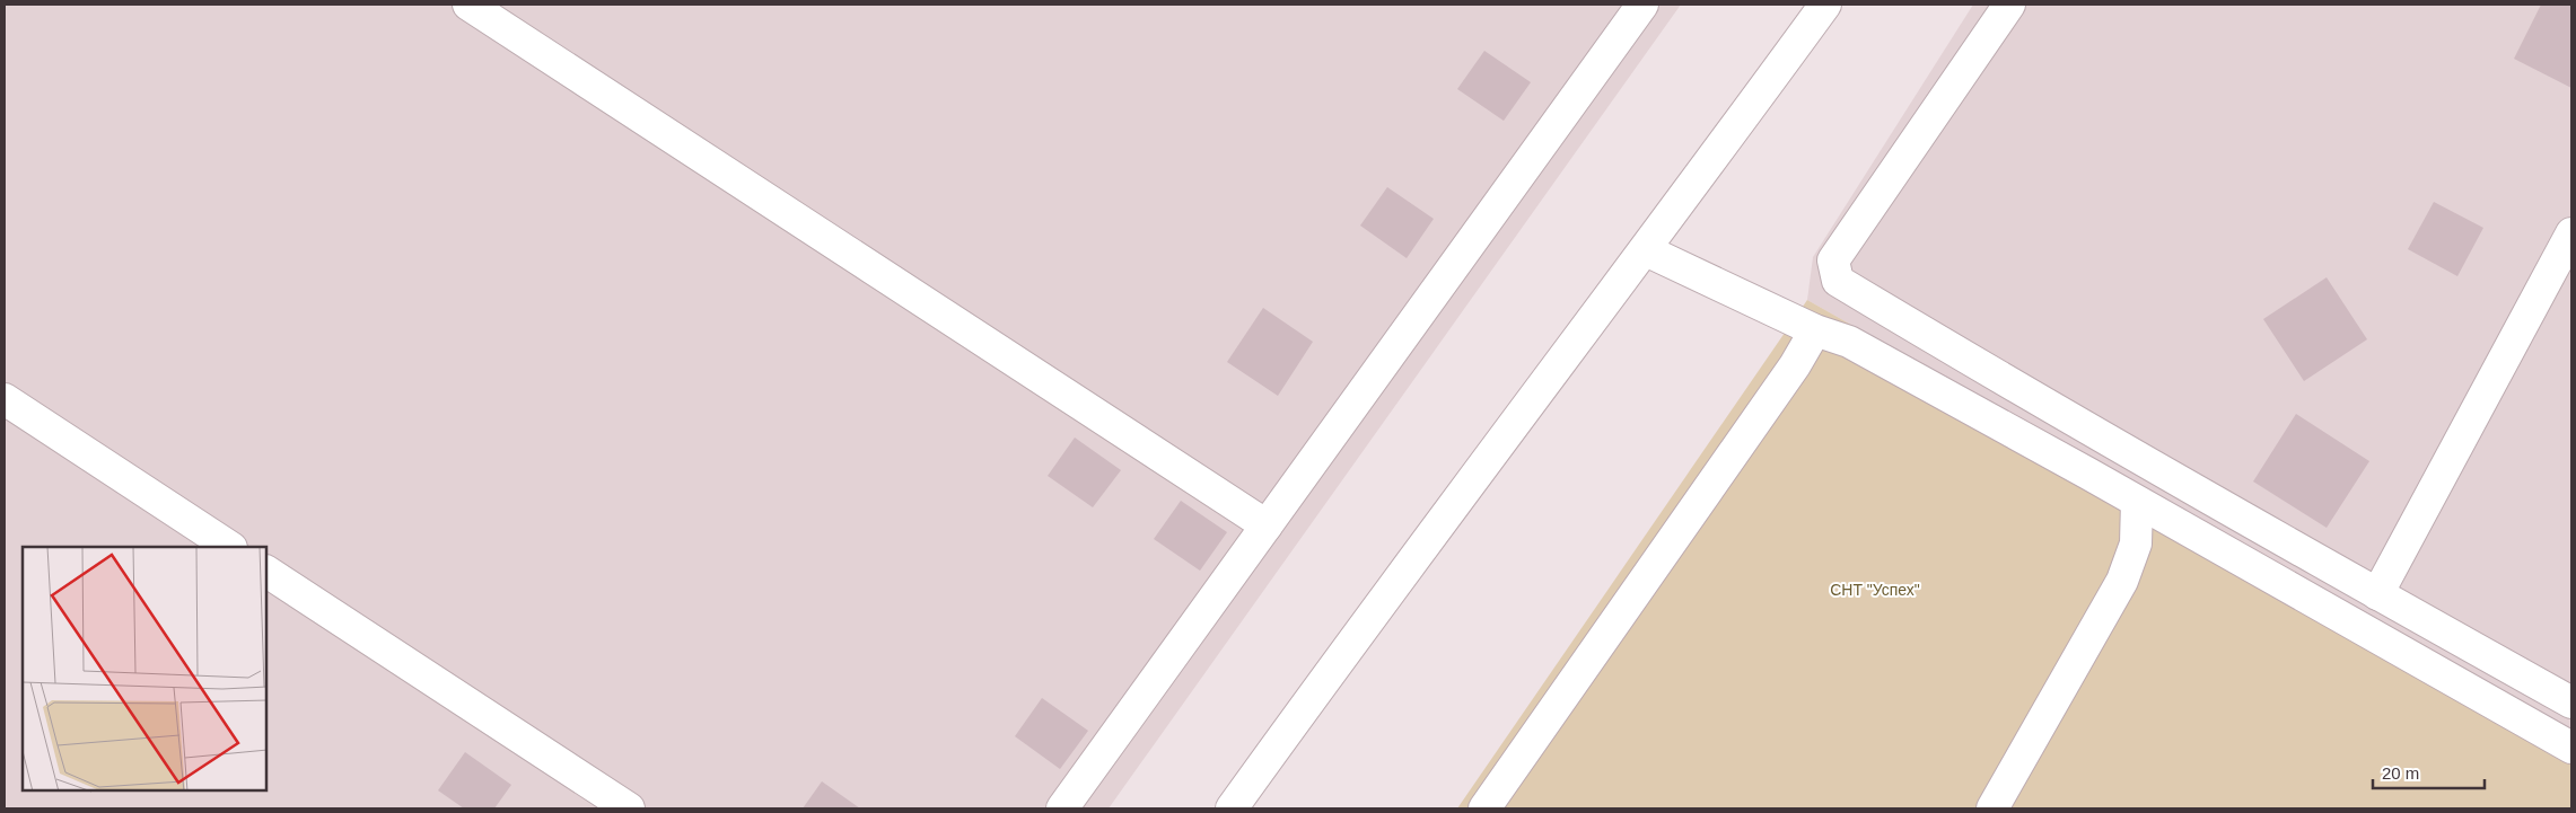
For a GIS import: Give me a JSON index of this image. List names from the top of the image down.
{
  "parks": ["СНТ \"Успех\""],
  "scale_bar": "20 m"
}
